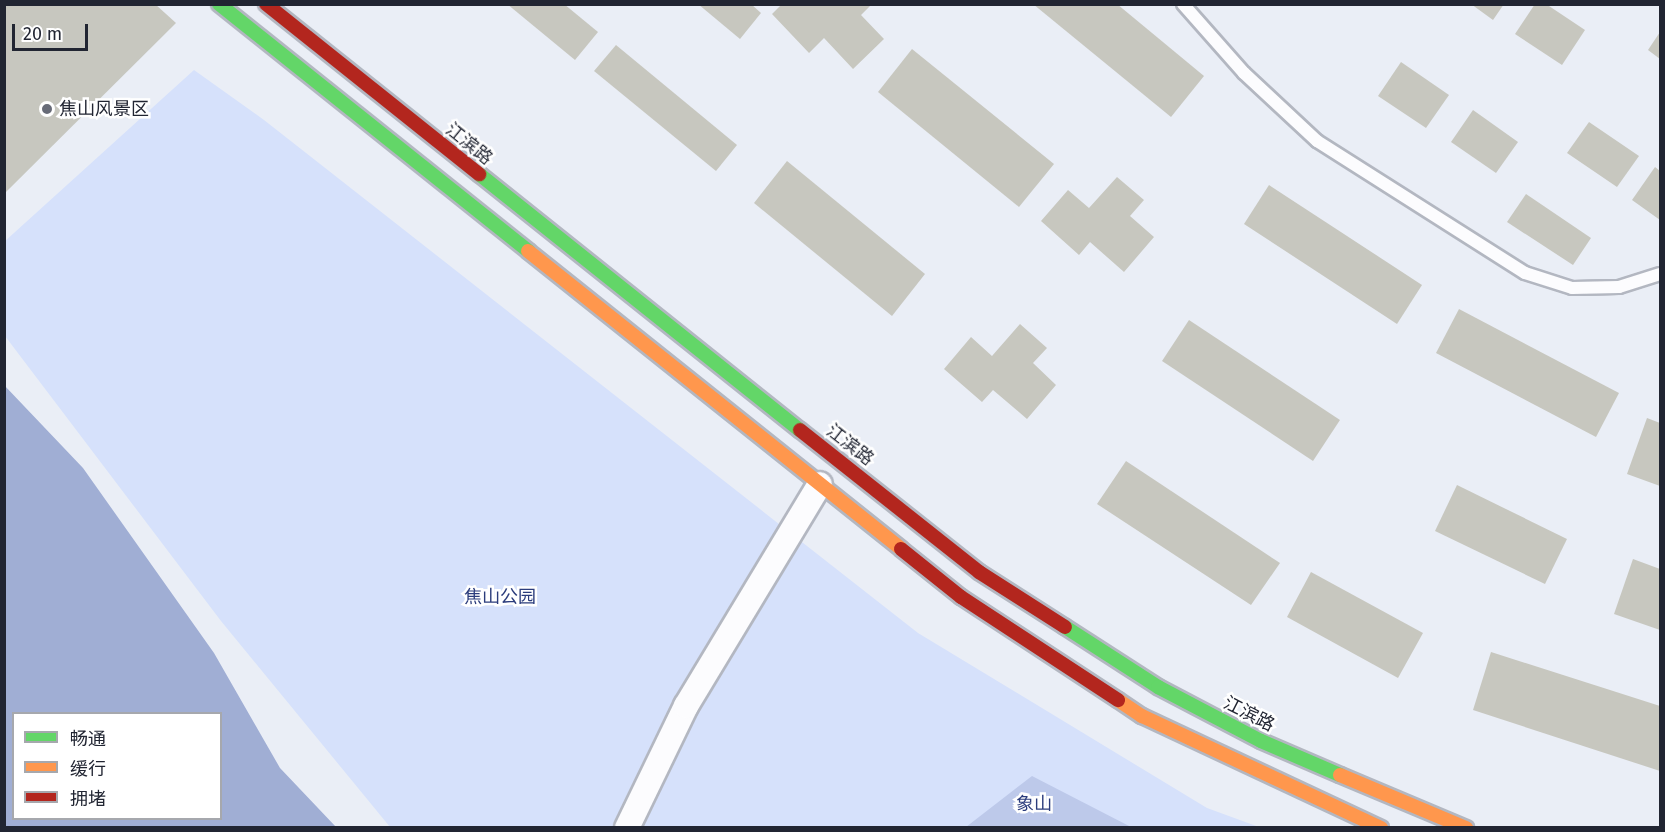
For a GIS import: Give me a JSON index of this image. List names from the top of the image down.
{
  "streets": {
    "main road": ["江滨路"]
  },
  "parks": ["焦山公园", "象山"],
  "places": ["焦山风景区"],
  "legend": ["畅通", "缓行", "拥堵"],
  "scale_bar": "20 m"
}
